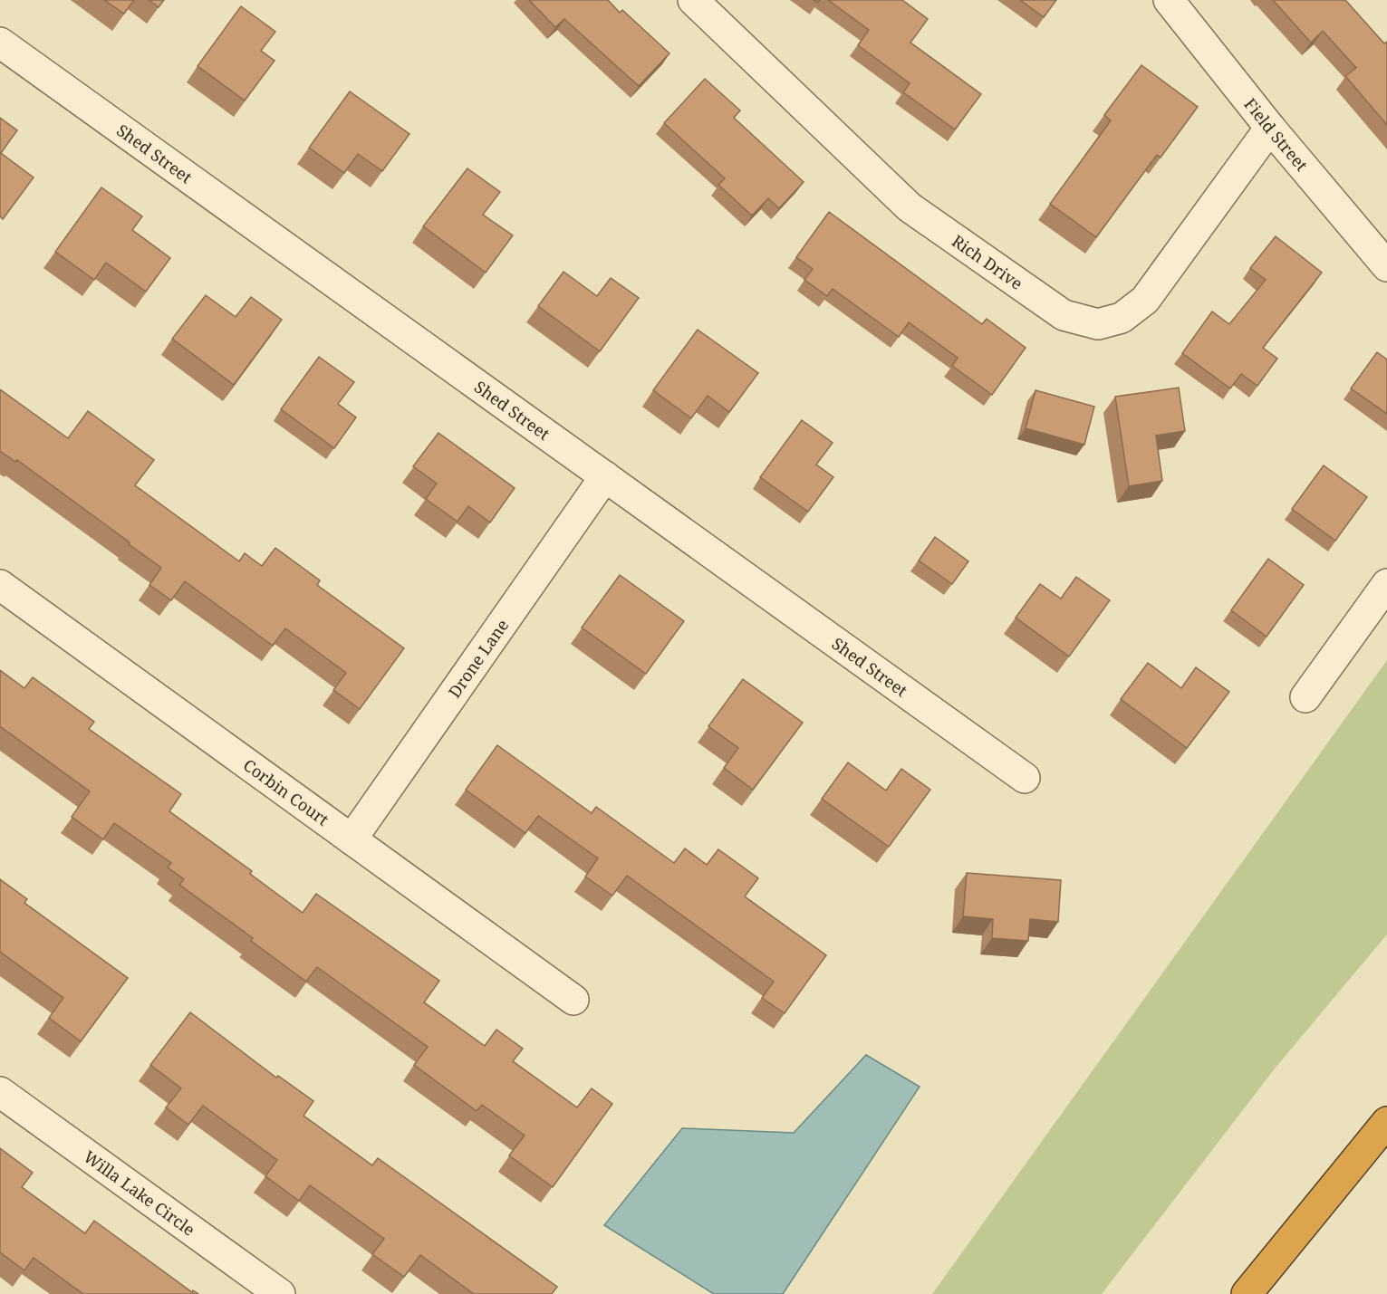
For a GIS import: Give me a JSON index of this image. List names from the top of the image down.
{
  "streets": {
    "street": [
      "Field Street",
      "Shed Street",
      "Rich Drive",
      "Drone Lane",
      "Corbin Court",
      "Willa Lake Circle"
    ]
  },
  "crossings": [
    ["Field Street", "Rich Drive"],
    ["Shed Street", "Drone Lane"],
    ["Drone Lane", "Corbin Court"]
  ]
}
